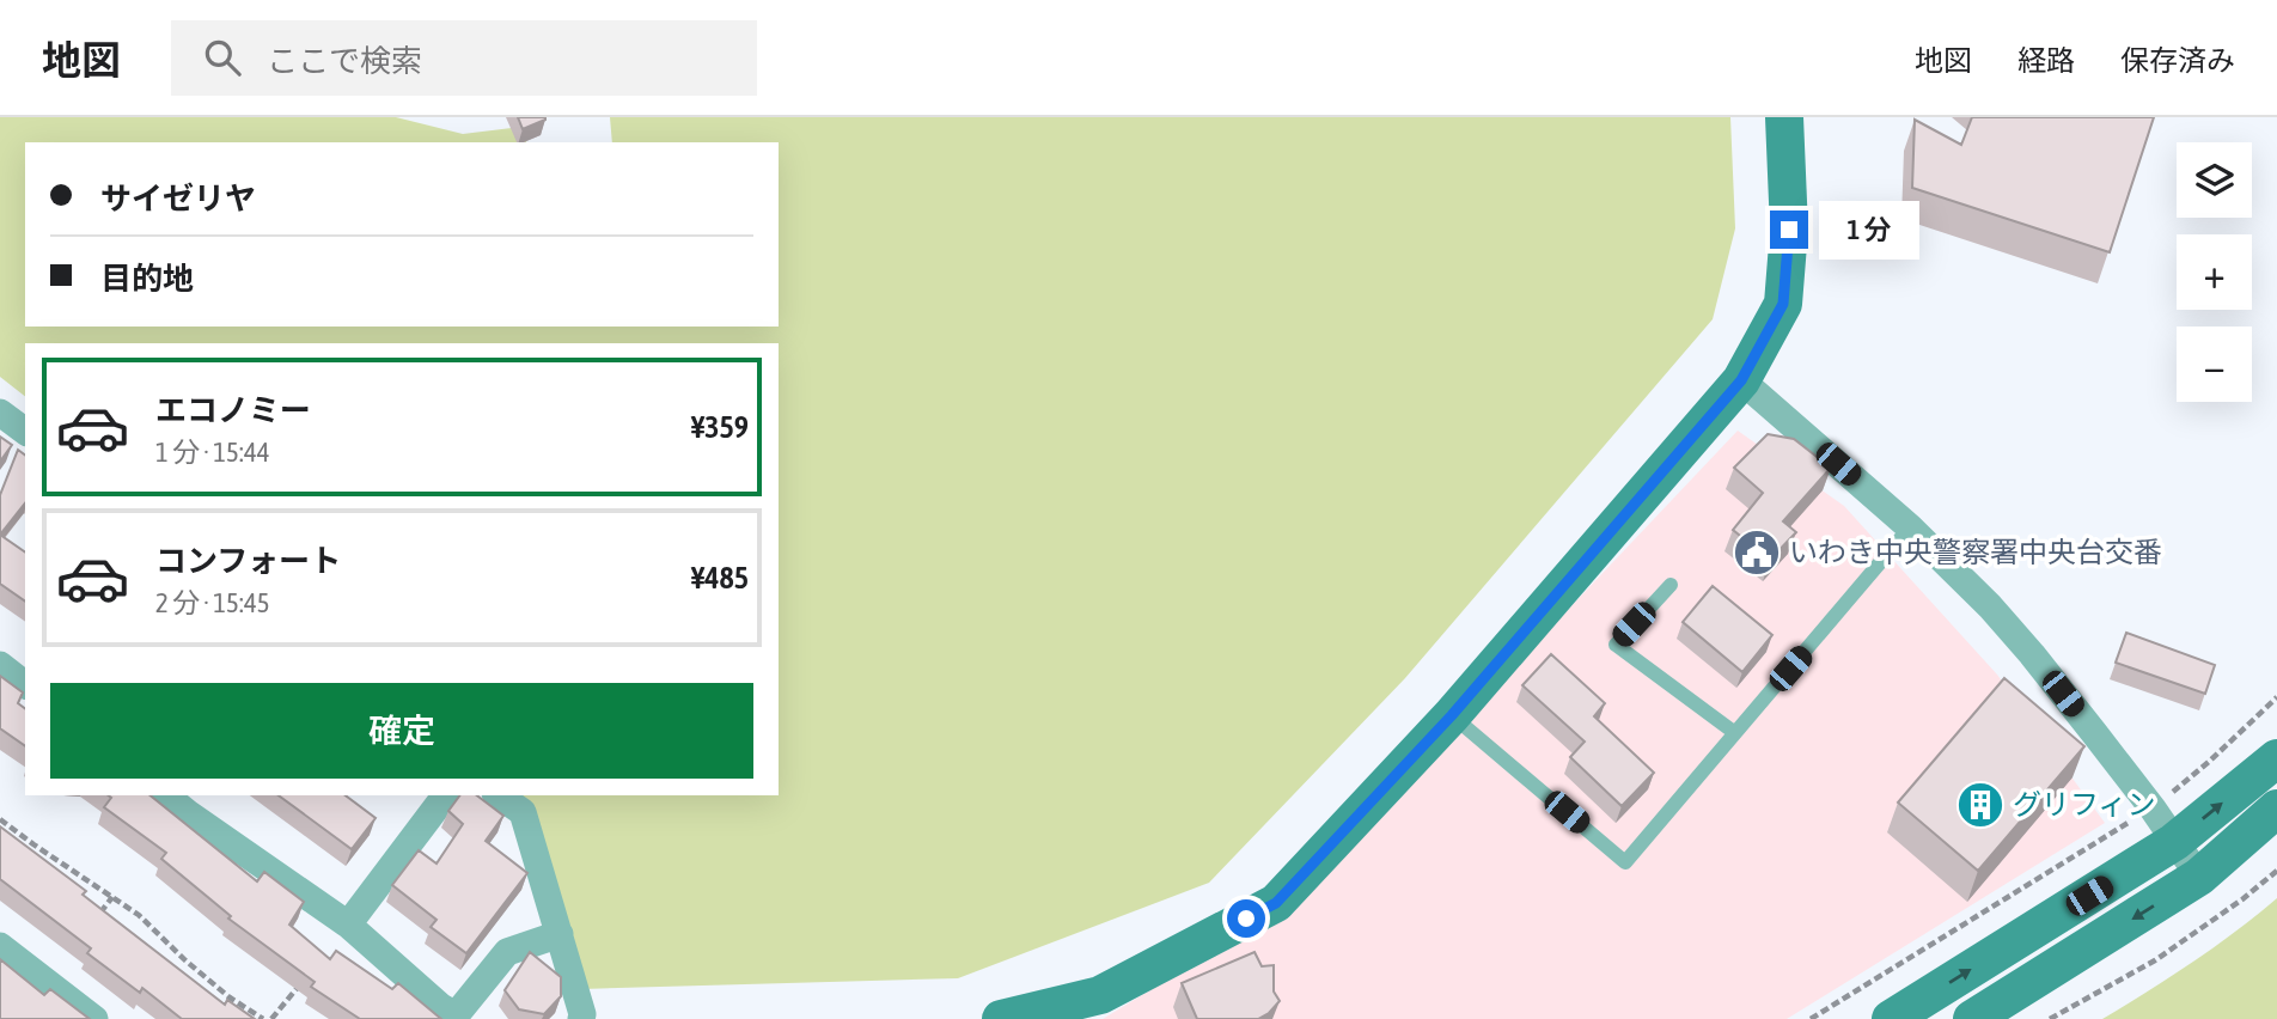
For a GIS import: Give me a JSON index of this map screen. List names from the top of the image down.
{
  "places": {
    "public building": ["いわき中央警察署中央台交番"],
    "building": ["グリフィン"]
  },
  "page": {
    "header": "地図",
    "search": "ここで検索",
    "nav": ["地図", "経路", "保存済み"],
    "map_buttons": ["+", "−"],
    "banner": ["サイゼリヤ", "目的地"],
    "bubble": "1 分",
    "list": [
      {
        "name": "エコノミー",
        "note": "1 分 · 15:44",
        "value": "¥359"
      },
      {
        "name": "コンフォート",
        "note": "2 分 · 15:45",
        "value": "¥485"
      }
    ],
    "buttons": "確定"
  }
}
